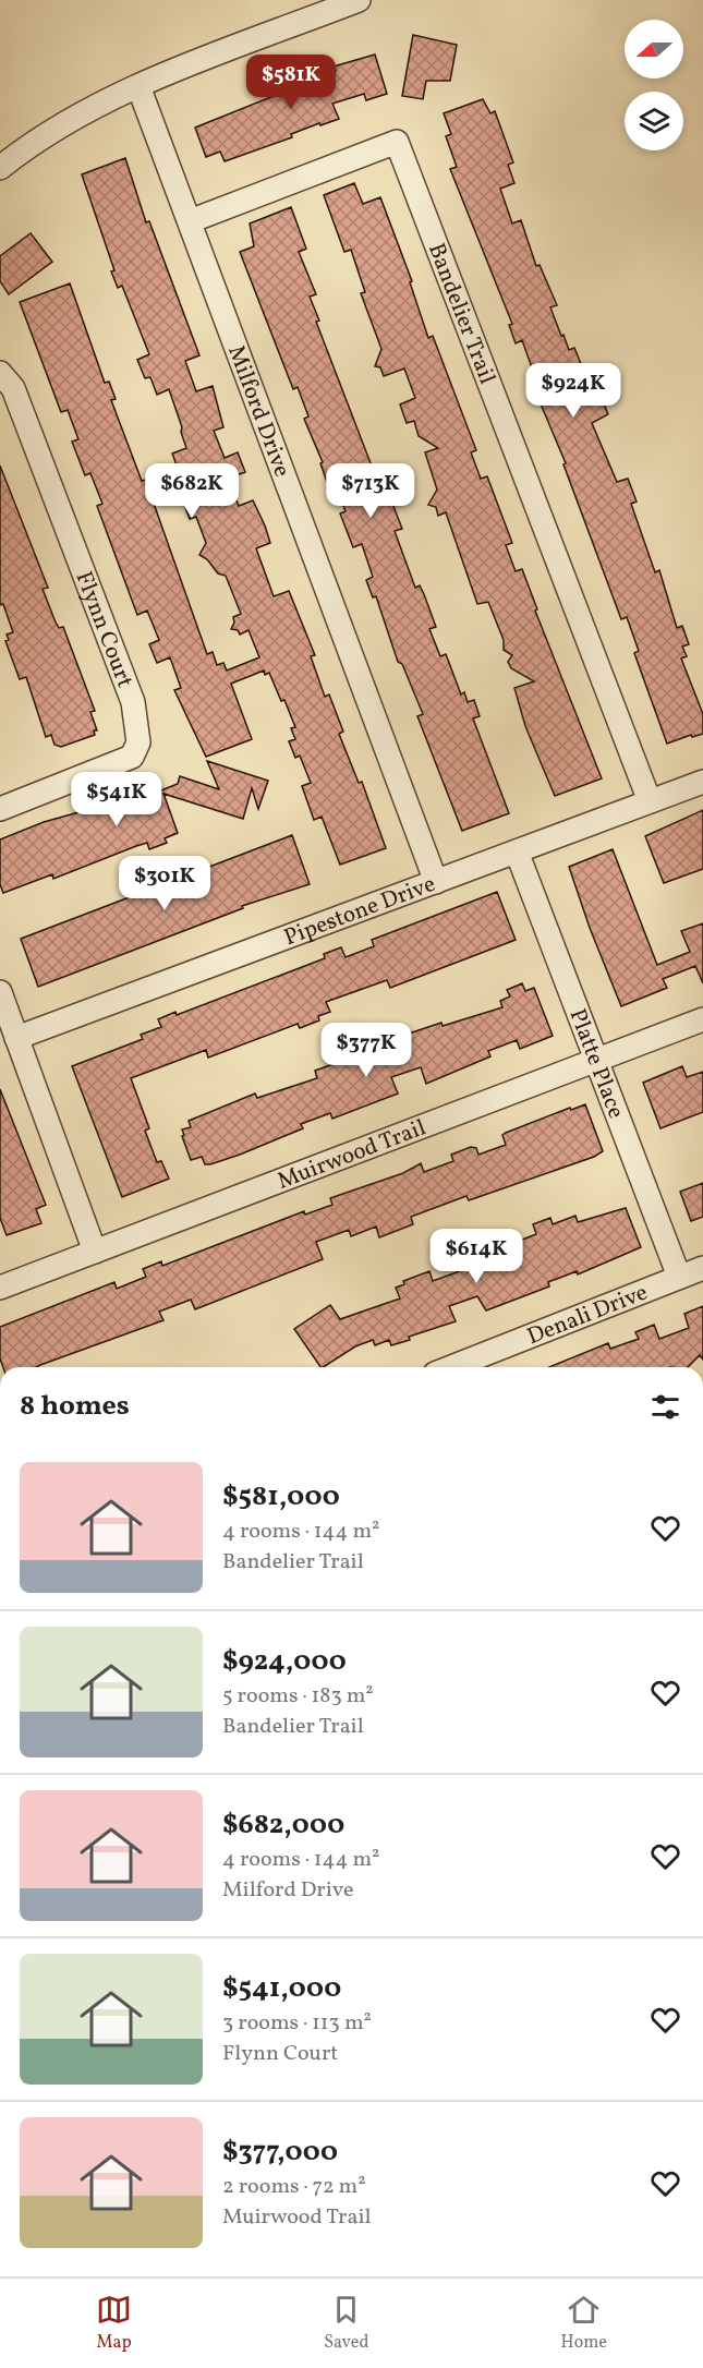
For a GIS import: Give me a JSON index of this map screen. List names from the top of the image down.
{
  "streets": {
    "street": [
      "Bandelier Trail",
      "Milford Drive",
      "Flynn Court",
      "Pipestone Drive",
      "Platte Place",
      "Muirwood Trail",
      "Denali Drive"
    ]
  },
  "crossings": [
    ["Bandelier Trail", "Milford Drive"],
    ["Bandelier Trail", "Pipestone Drive"],
    ["Milford Drive", "Pipestone Drive"],
    ["Pipestone Drive", "Platte Place"],
    ["Platte Place", "Muirwood Trail"],
    ["Platte Place", "Denali Drive"]
  ],
  "north": "left",
  "page": {
    "price": [
      "$581K",
      "$924K",
      "$682K",
      "$713K",
      "$541K",
      "$301K",
      "$377K",
      "$614K"
    ],
    "heading": "8 homes",
    "list": [
      {
        "name": "$581,000",
        "note": "4 rooms · 144 m² · Bandelier Trail"
      },
      {
        "name": "$924,000",
        "note": "5 rooms · 183 m² · Bandelier Trail"
      },
      {
        "name": "$682,000",
        "note": "4 rooms · 144 m² · Milford Drive"
      },
      {
        "name": "$541,000",
        "note": "3 rooms · 113 m² · Flynn Court"
      },
      {
        "name": "$377,000",
        "note": "2 rooms · 72 m² · Muirwood Trail"
      }
    ],
    "tabs": ["Map", "Saved", "Home"]
  }
}
